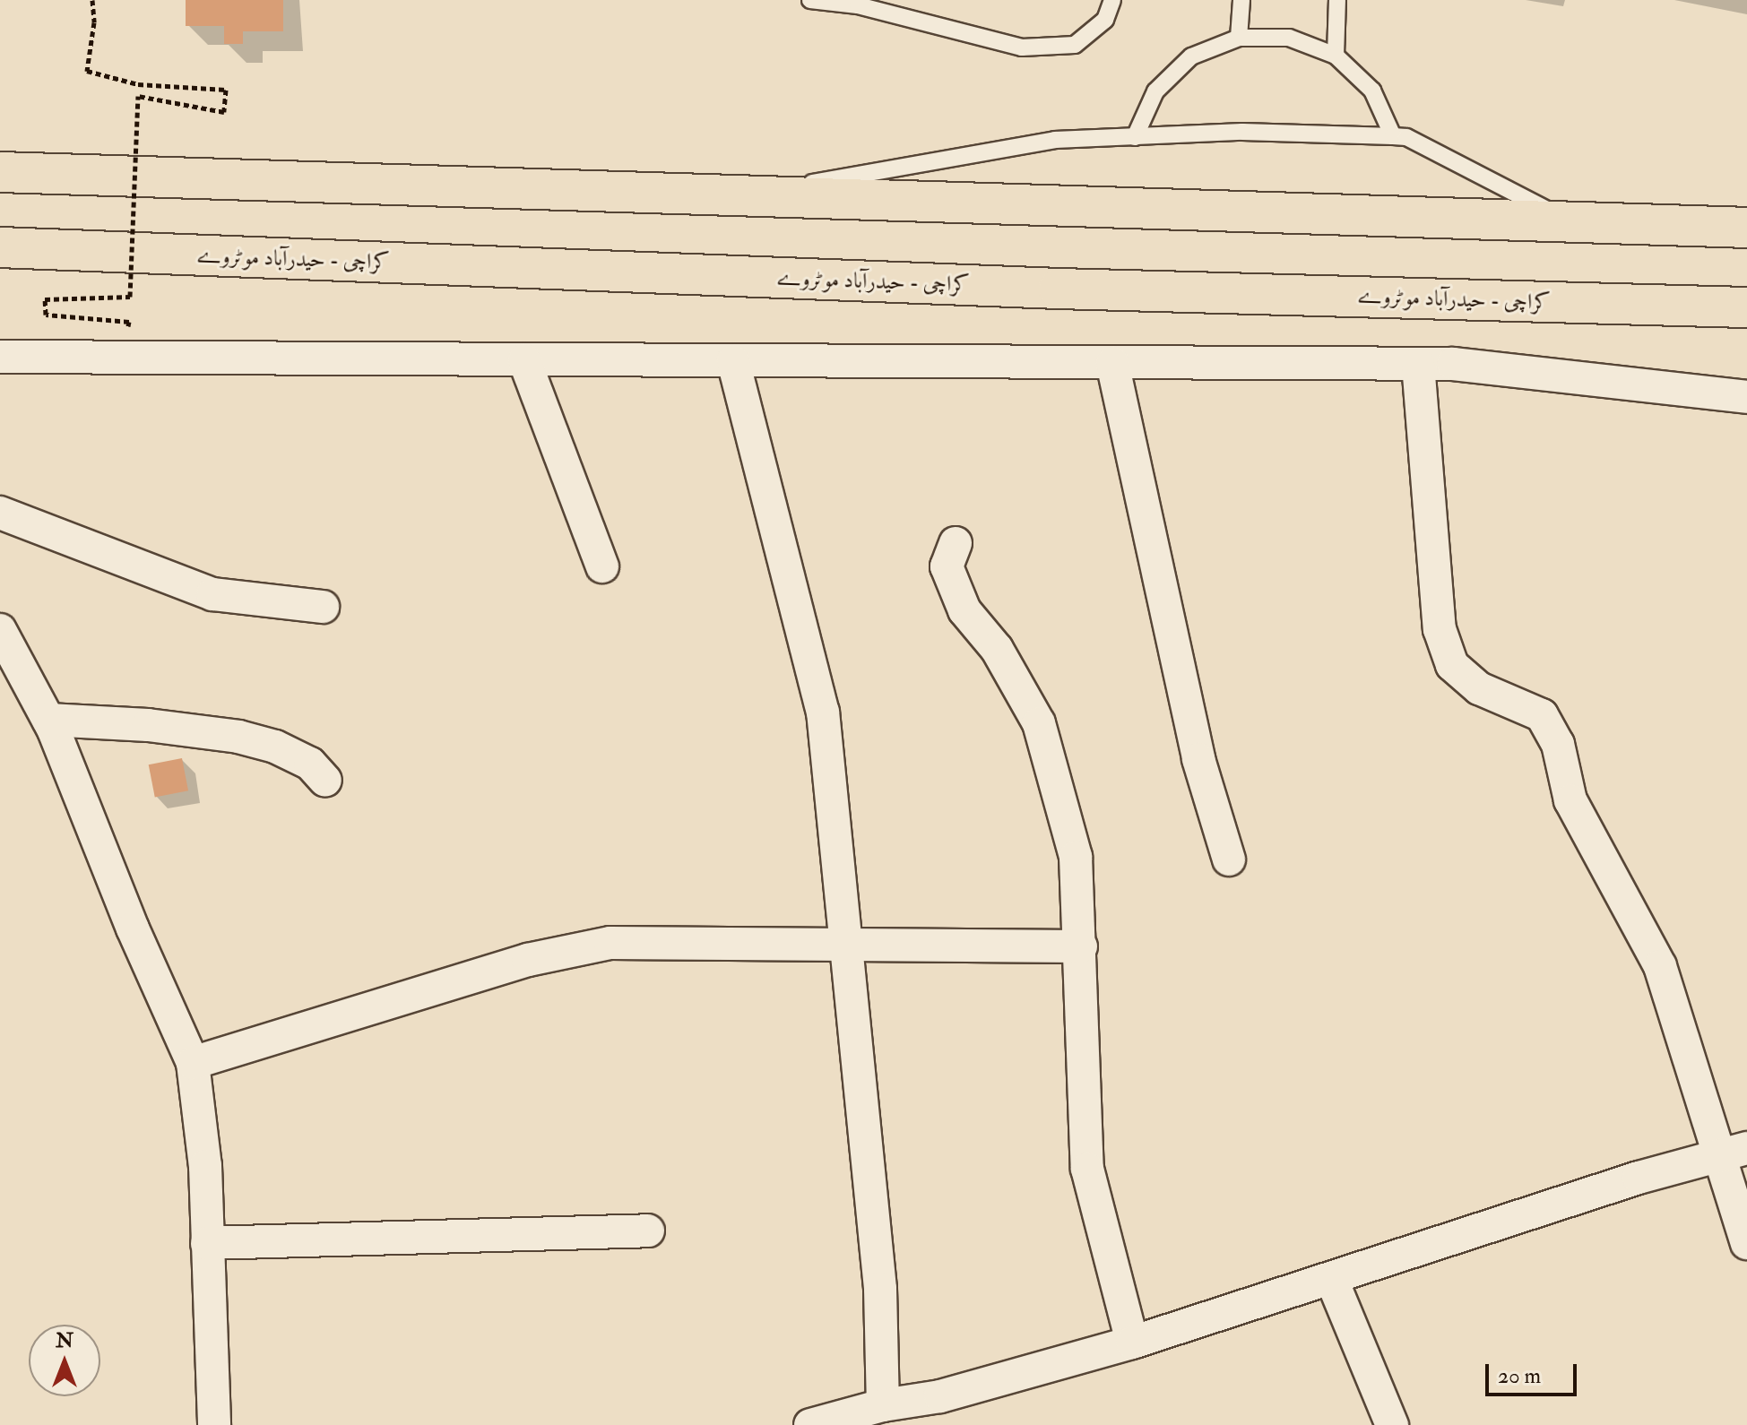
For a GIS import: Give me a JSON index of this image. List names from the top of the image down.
{
  "streets": {
    "highway": ["کراچی - حیدرآباد موٹروے"]
  },
  "scale_bar": "20 m",
  "north": "top"
}
